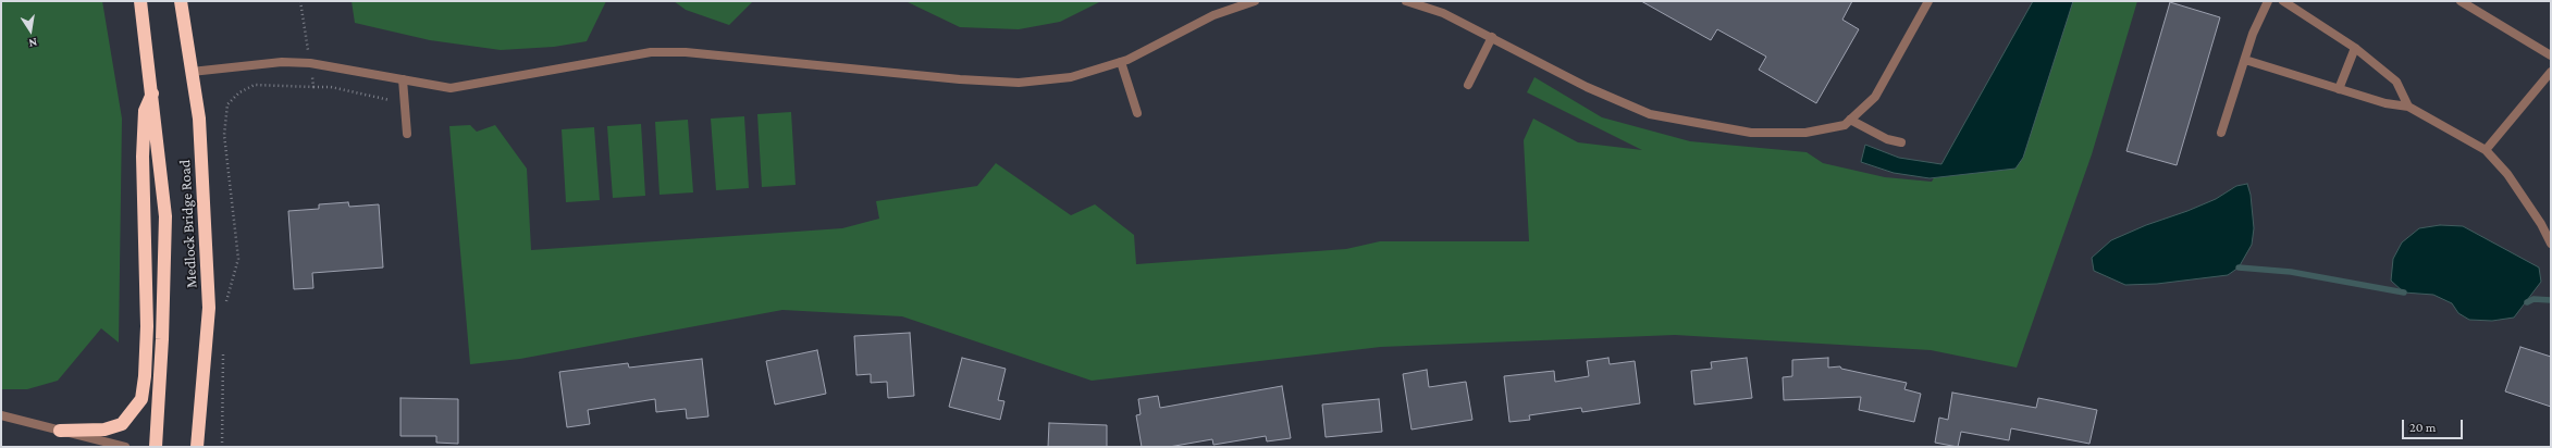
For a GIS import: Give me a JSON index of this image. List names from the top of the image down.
{
  "streets": {
    "highway": ["Medlock Bridge Road"]
  },
  "scale_bar": "20 m",
  "north": "bottom"
}
